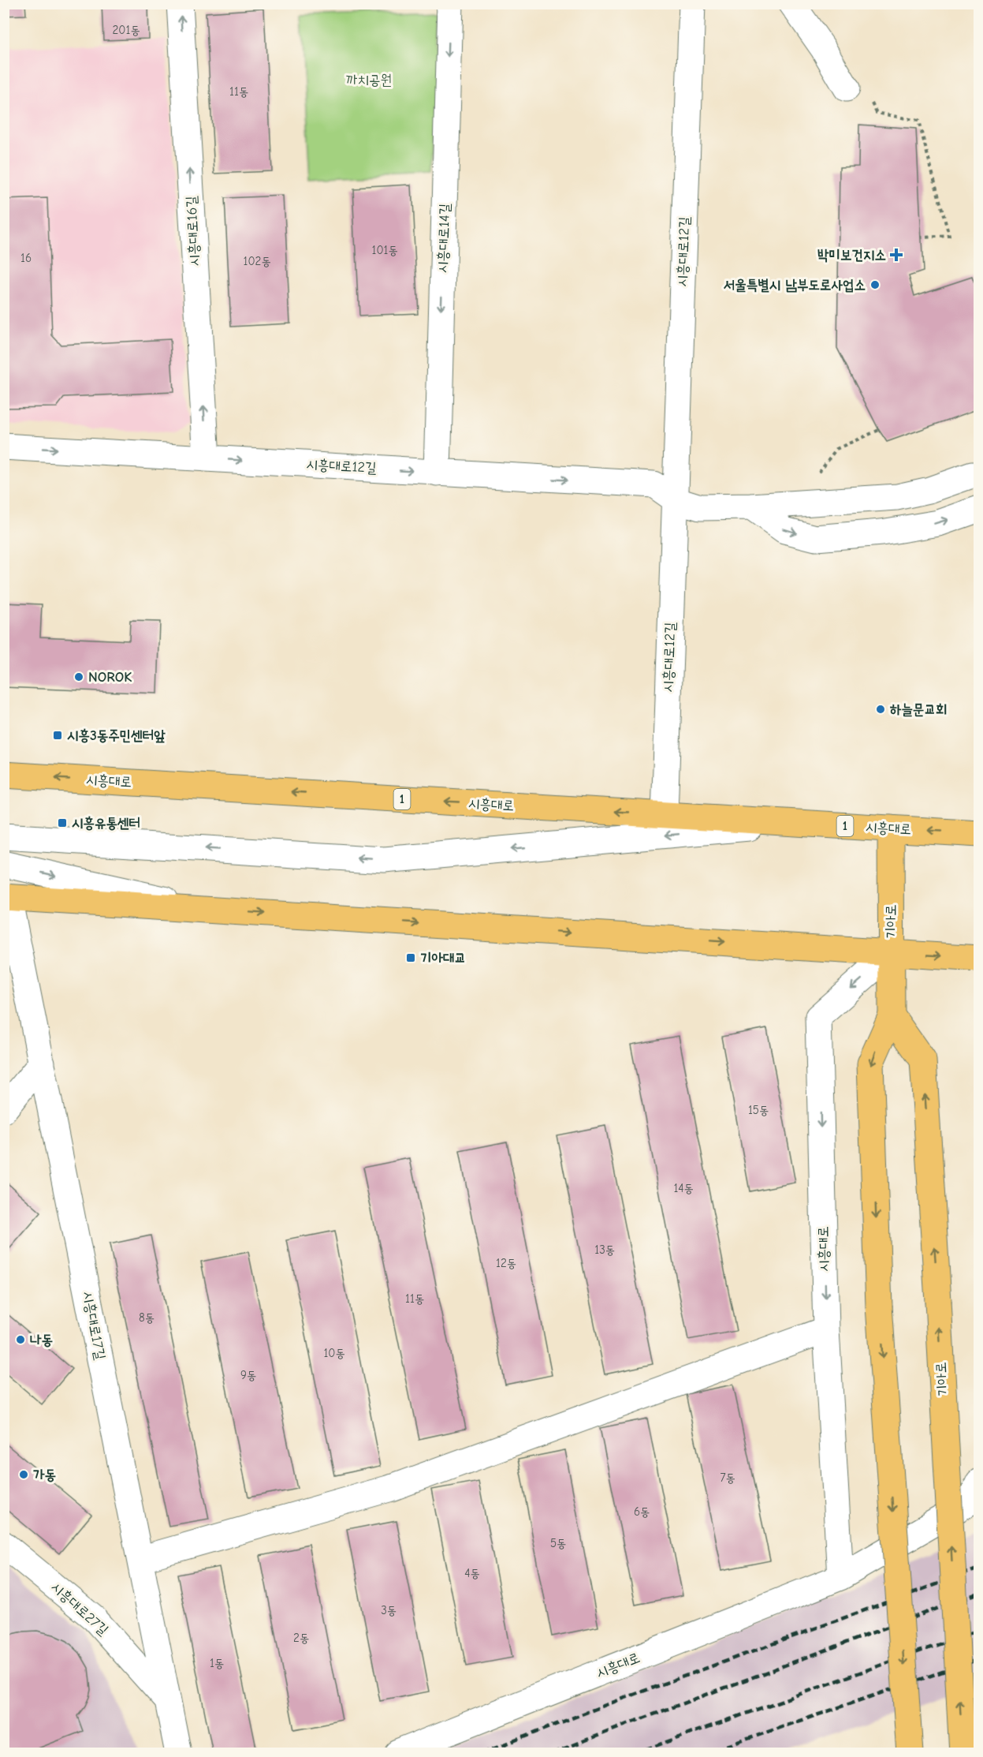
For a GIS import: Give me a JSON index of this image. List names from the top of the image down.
{
  "streets": {
    "main road": ["시흥대로", "1", "기아로"],
    "street": [
      "시흥대로16길",
      "시흥대로14길",
      "시흥대로12길",
      "시흥대로17길",
      "시흥대로27길"
    ]
  },
  "crossings": [
    ["시흥대로16길", "시흥대로12길"],
    ["시흥대로14길", "시흥대로12길"],
    ["시흥대로12길", "시흥대로"],
    ["시흥대로", "기아로"],
    ["시흥대로17길", "시흥대로27길"]
  ],
  "one_way": ["시흥대로16길", "시흥대로14길", "시흥대로12길"],
  "parks": ["까치공원"],
  "places": {
    "health": ["박미보건지소"],
    "other": [
      "서울특별시 남부도로사업소",
      "NOROK",
      "하늘문교회",
      "나동",
      "가동"
    ],
    "transit": ["시흥3동주민센터앞", "시흥유통센터", "기아대교"]
  },
  "house_numbers": [
    "201동",
    "11동",
    "101동",
    "16",
    "102동",
    "15동",
    "14동",
    "13동",
    "12동",
    "11동",
    "8동",
    "10동",
    "9동",
    "7동",
    "6동",
    "5동",
    "4동",
    "3동",
    "2동",
    "1동"
  ]
}
